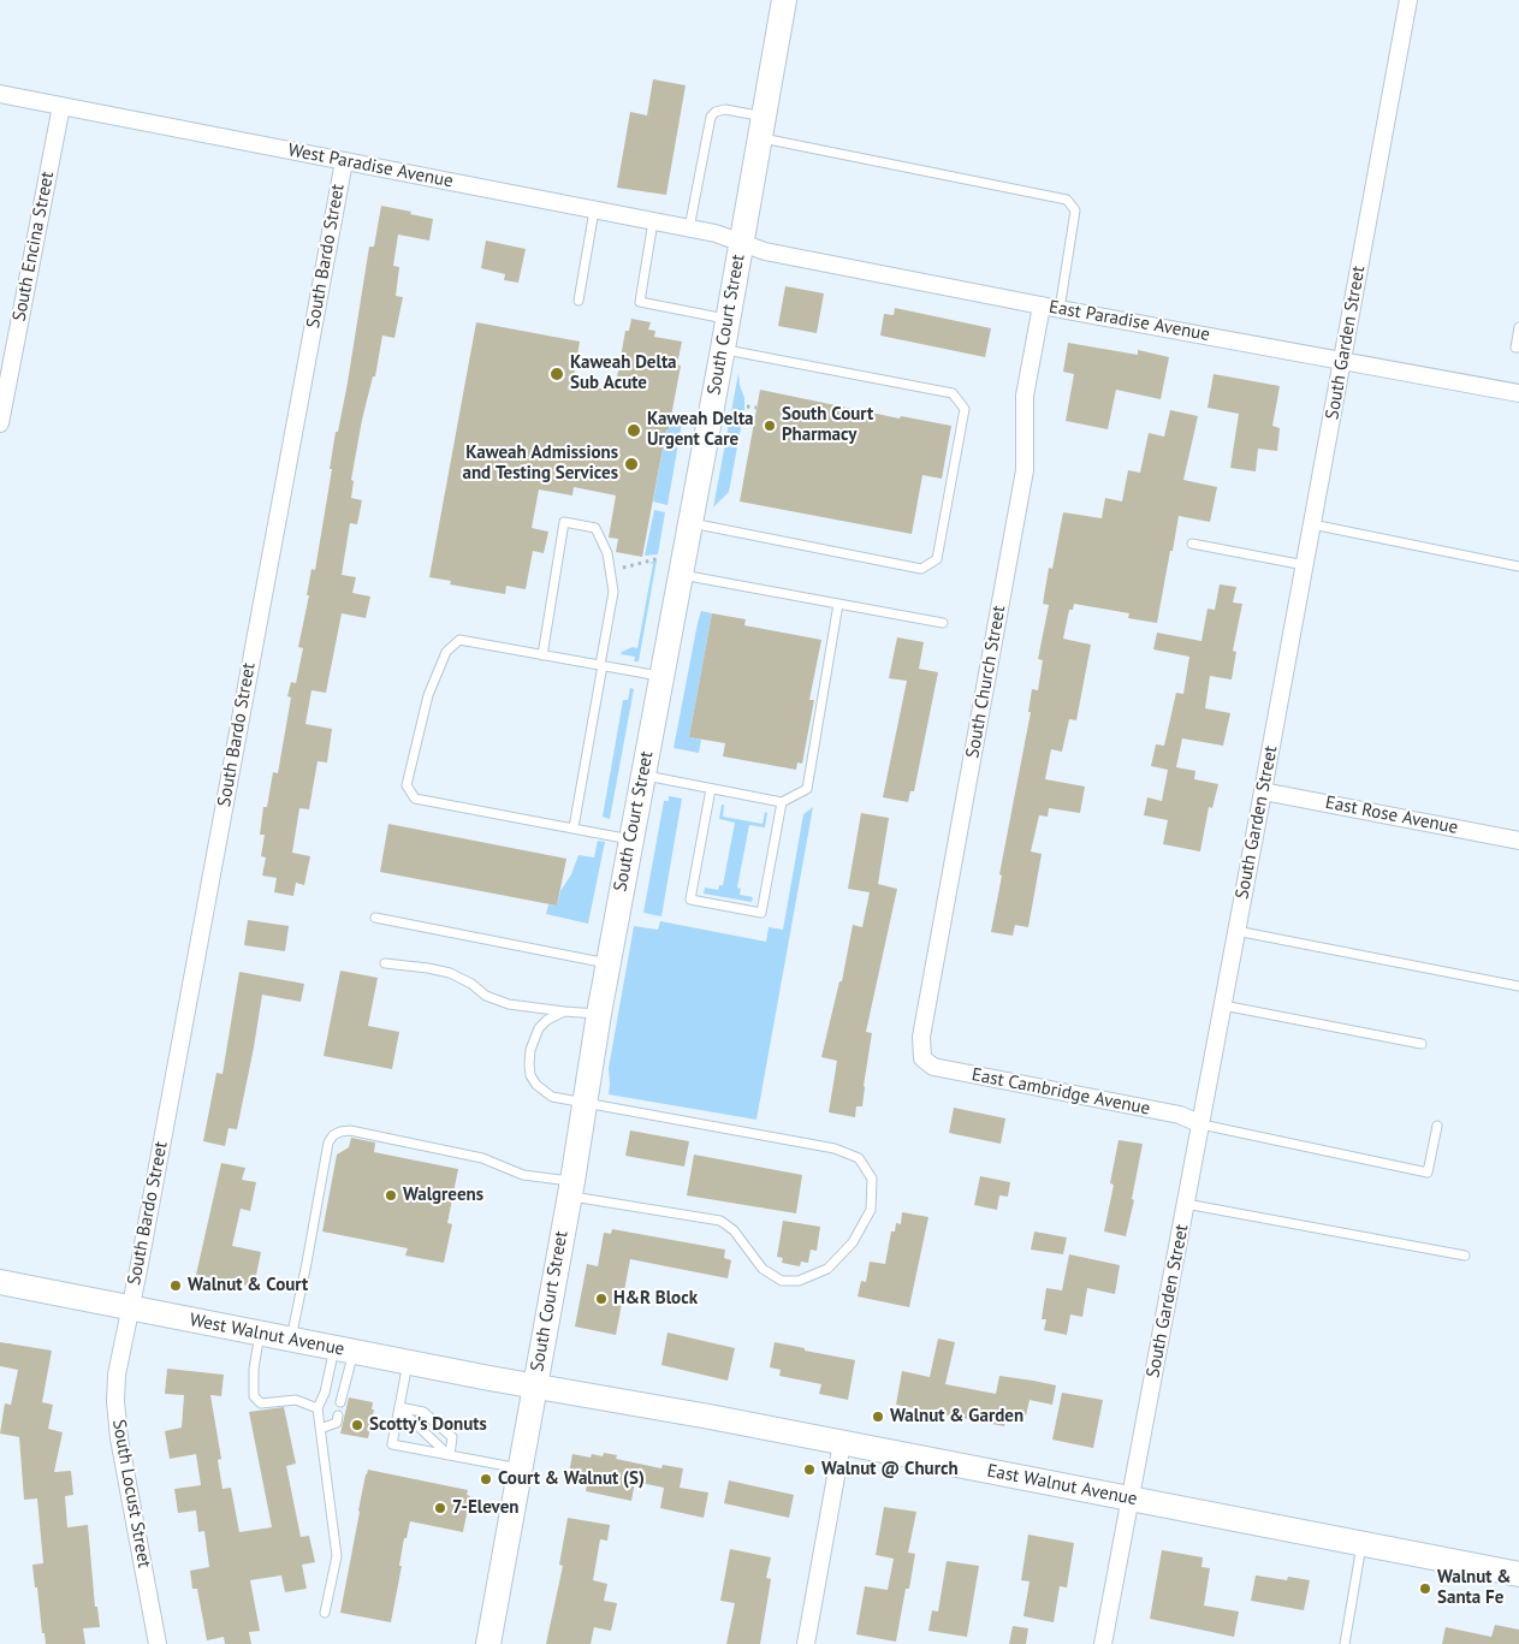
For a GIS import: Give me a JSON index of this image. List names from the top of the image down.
{
  "streets": {
    "street": [
      "West Paradise Avenue",
      "South Encina Street",
      "South Bardo Street",
      "East Paradise Avenue",
      "South Court Street",
      "South Garden Street",
      "South Church Street",
      "East Rose Avenue",
      "East Cambridge Avenue",
      "West Walnut Avenue",
      "East Walnut Avenue",
      "South Locust Street"
    ]
  },
  "crossings": [
    ["West Paradise Avenue", "South Encina Street"],
    ["West Paradise Avenue", "South Bardo Street"],
    ["West Paradise Avenue", "East Paradise Avenue"],
    ["West Paradise Avenue", "South Court Street"],
    ["South Bardo Street", "West Walnut Avenue"],
    ["South Bardo Street", "South Locust Street"],
    ["East Paradise Avenue", "South Court Street"],
    ["East Paradise Avenue", "South Garden Street"],
    ["East Paradise Avenue", "South Church Street"],
    ["South Court Street", "West Walnut Avenue"],
    ["South Court Street", "East Walnut Avenue"],
    ["South Garden Street", "East Rose Avenue"],
    ["South Garden Street", "East Cambridge Avenue"],
    ["South Garden Street", "East Walnut Avenue"],
    ["South Church Street", "East Cambridge Avenue"],
    ["West Walnut Avenue", "East Walnut Avenue"],
    ["West Walnut Avenue", "South Locust Street"]
  ],
  "places": [
    "Kaweah Delta Sub Acute",
    "South Court Pharmacy",
    "Kaweah Delta Urgent Care",
    "Kaweah Admissions and Testing Services",
    "Walgreens",
    "Walnut & Court",
    "H&R Block",
    "Walnut & Garden",
    "Scotty's Donuts",
    "Walnut @ Church",
    "Court & Walnut (S)",
    "7-Eleven",
    "Walnut & Santa Fe"
  ]
}
